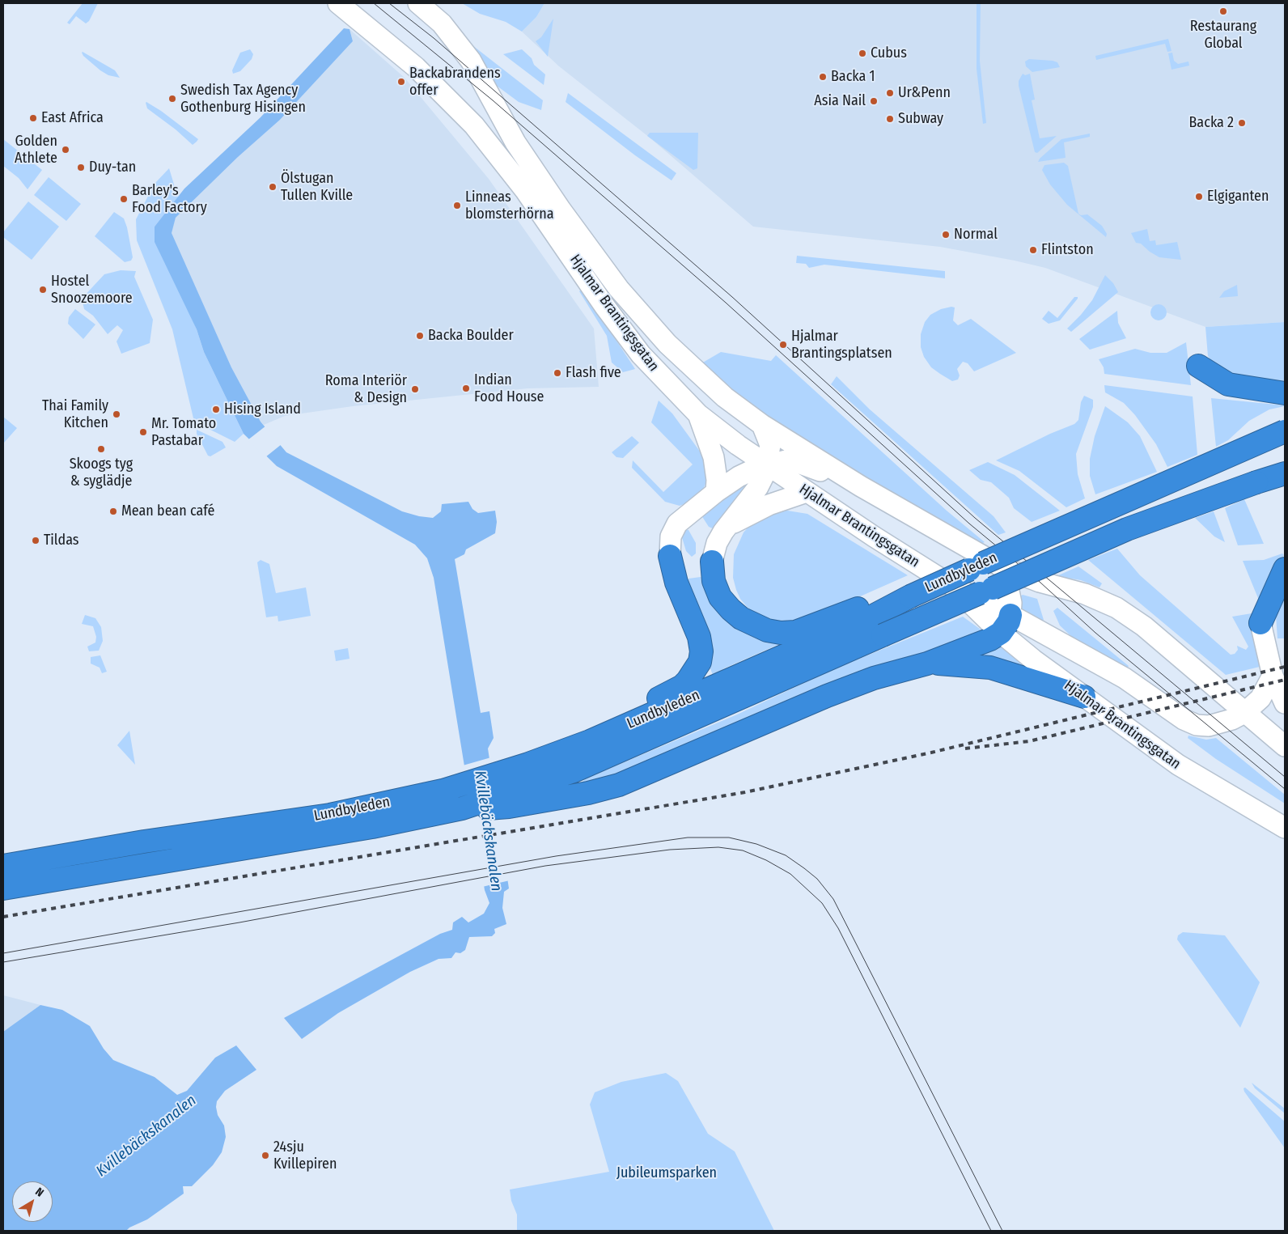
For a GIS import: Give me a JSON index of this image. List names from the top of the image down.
{
  "streets": {
    "highway": ["Lundbyleden"],
    "main road": ["Hjalmar Brantingsgatan"]
  },
  "water": ["Kvillebäckskanalen"],
  "parks": ["Jubileumsparken"],
  "places": [
    "Restaurang Global",
    "Cubus",
    "Backa 1",
    "Backabrandens offer",
    "Ur&Penn",
    "Swedish Tax Agency Gothenburg Hisingen",
    "Asia Nail",
    "East Africa",
    "Subway",
    "Backa 2",
    "Golden Athlete",
    "Duy-tan",
    "Ölstugan Tullen Kville",
    "Elgiganten",
    "Barley's Food Factory",
    "Linneas blomsterhörna",
    "Normal",
    "Flintston",
    "Hostel Snoozemoore",
    "Backa Boulder",
    "Hjalmar Brantingsplatsen",
    "Flash five",
    "Indian Food House",
    "Roma Interiör & Design",
    "Hising Island",
    "Thai Family Kitchen",
    "Mr. Tomato Pastabar",
    "Skoogs tyg & syglädje",
    "Mean bean café",
    "Tildas",
    "24sju Kvillepiren"
  ],
  "north": "top right"
}
